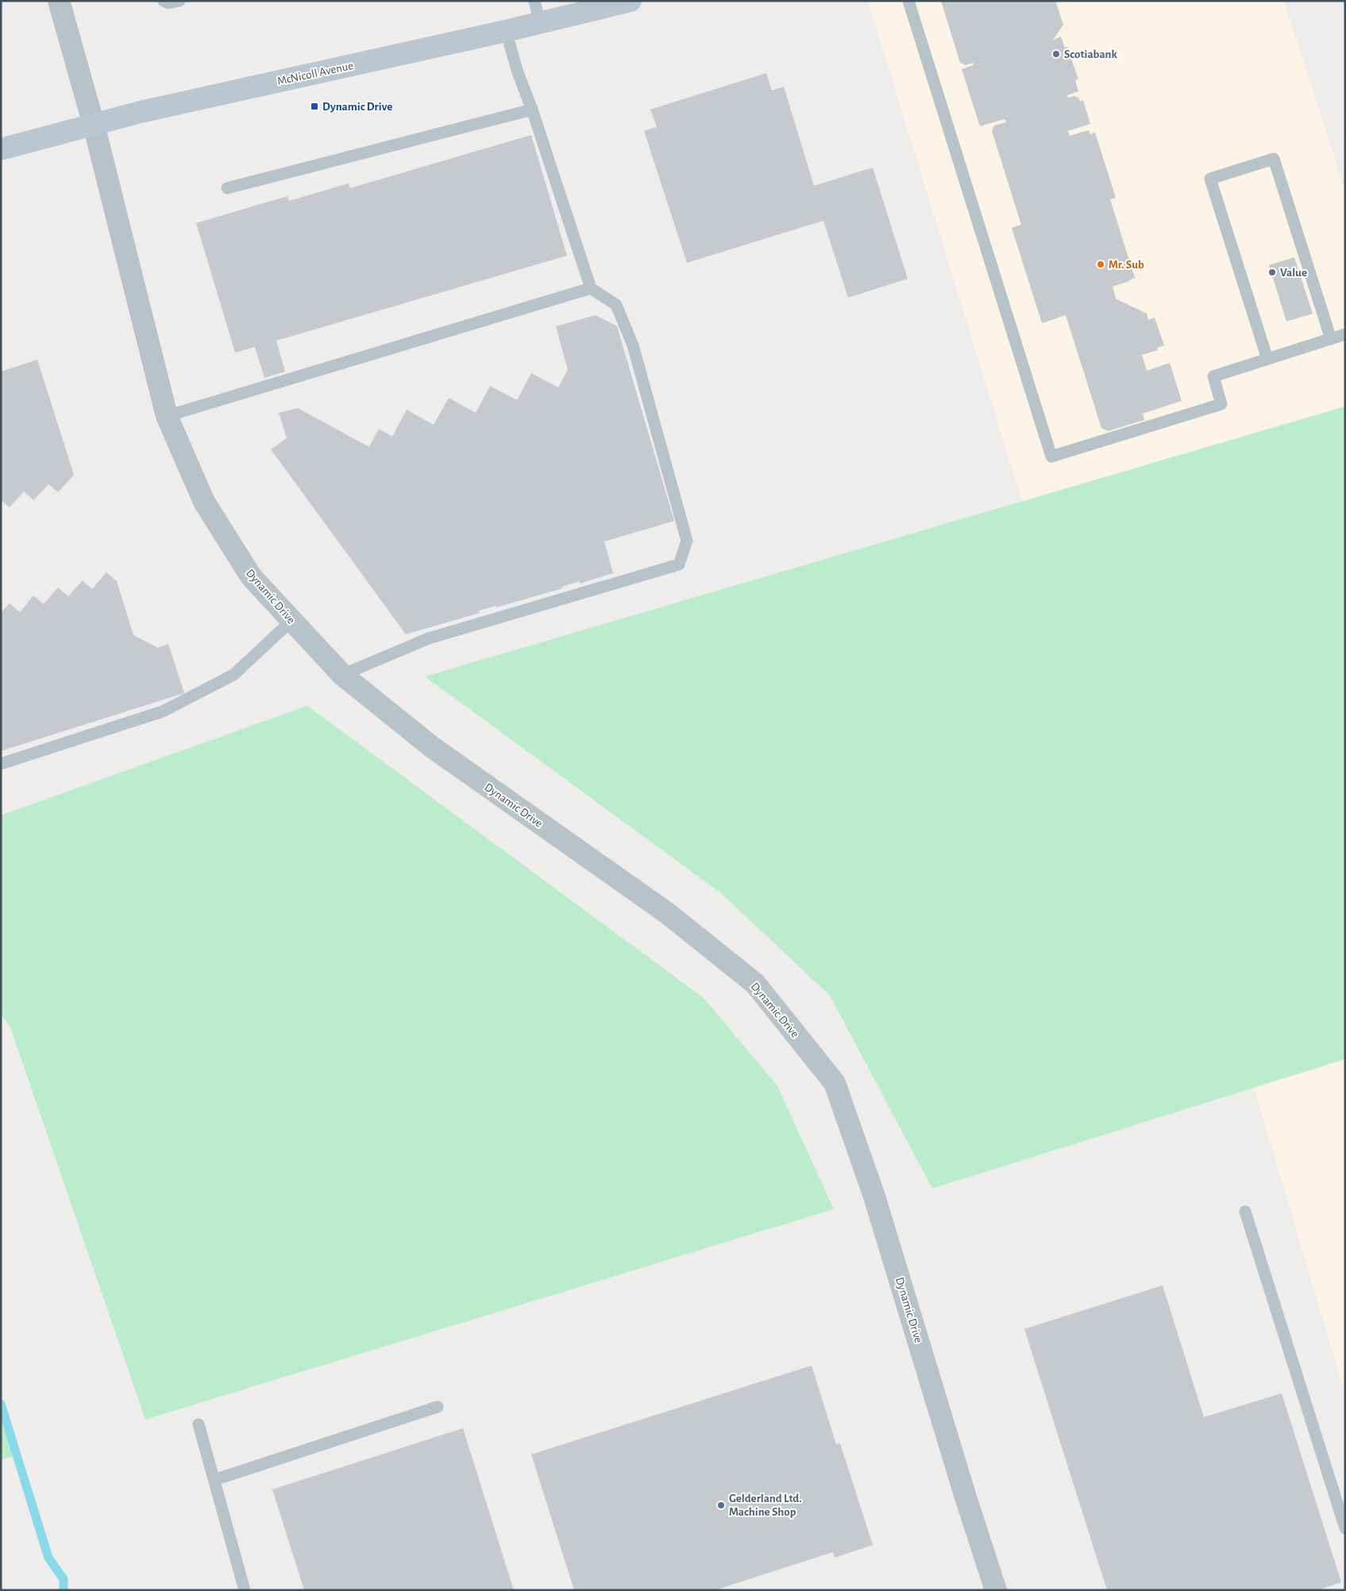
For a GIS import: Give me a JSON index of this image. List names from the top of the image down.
{
  "streets": {
    "main road": ["McNicoll Avenue"],
    "street": ["Dynamic Drive"]
  },
  "crossings": [
    ["McNicoll Avenue", "Dynamic Drive"]
  ],
  "places": {
    "other": [
      "Scotiabank",
      "Mr. Sub",
      "Value",
      "Gelderland Ltd. Machine Shop"
    ],
    "transit": ["Dynamic Drive"]
  }
}
